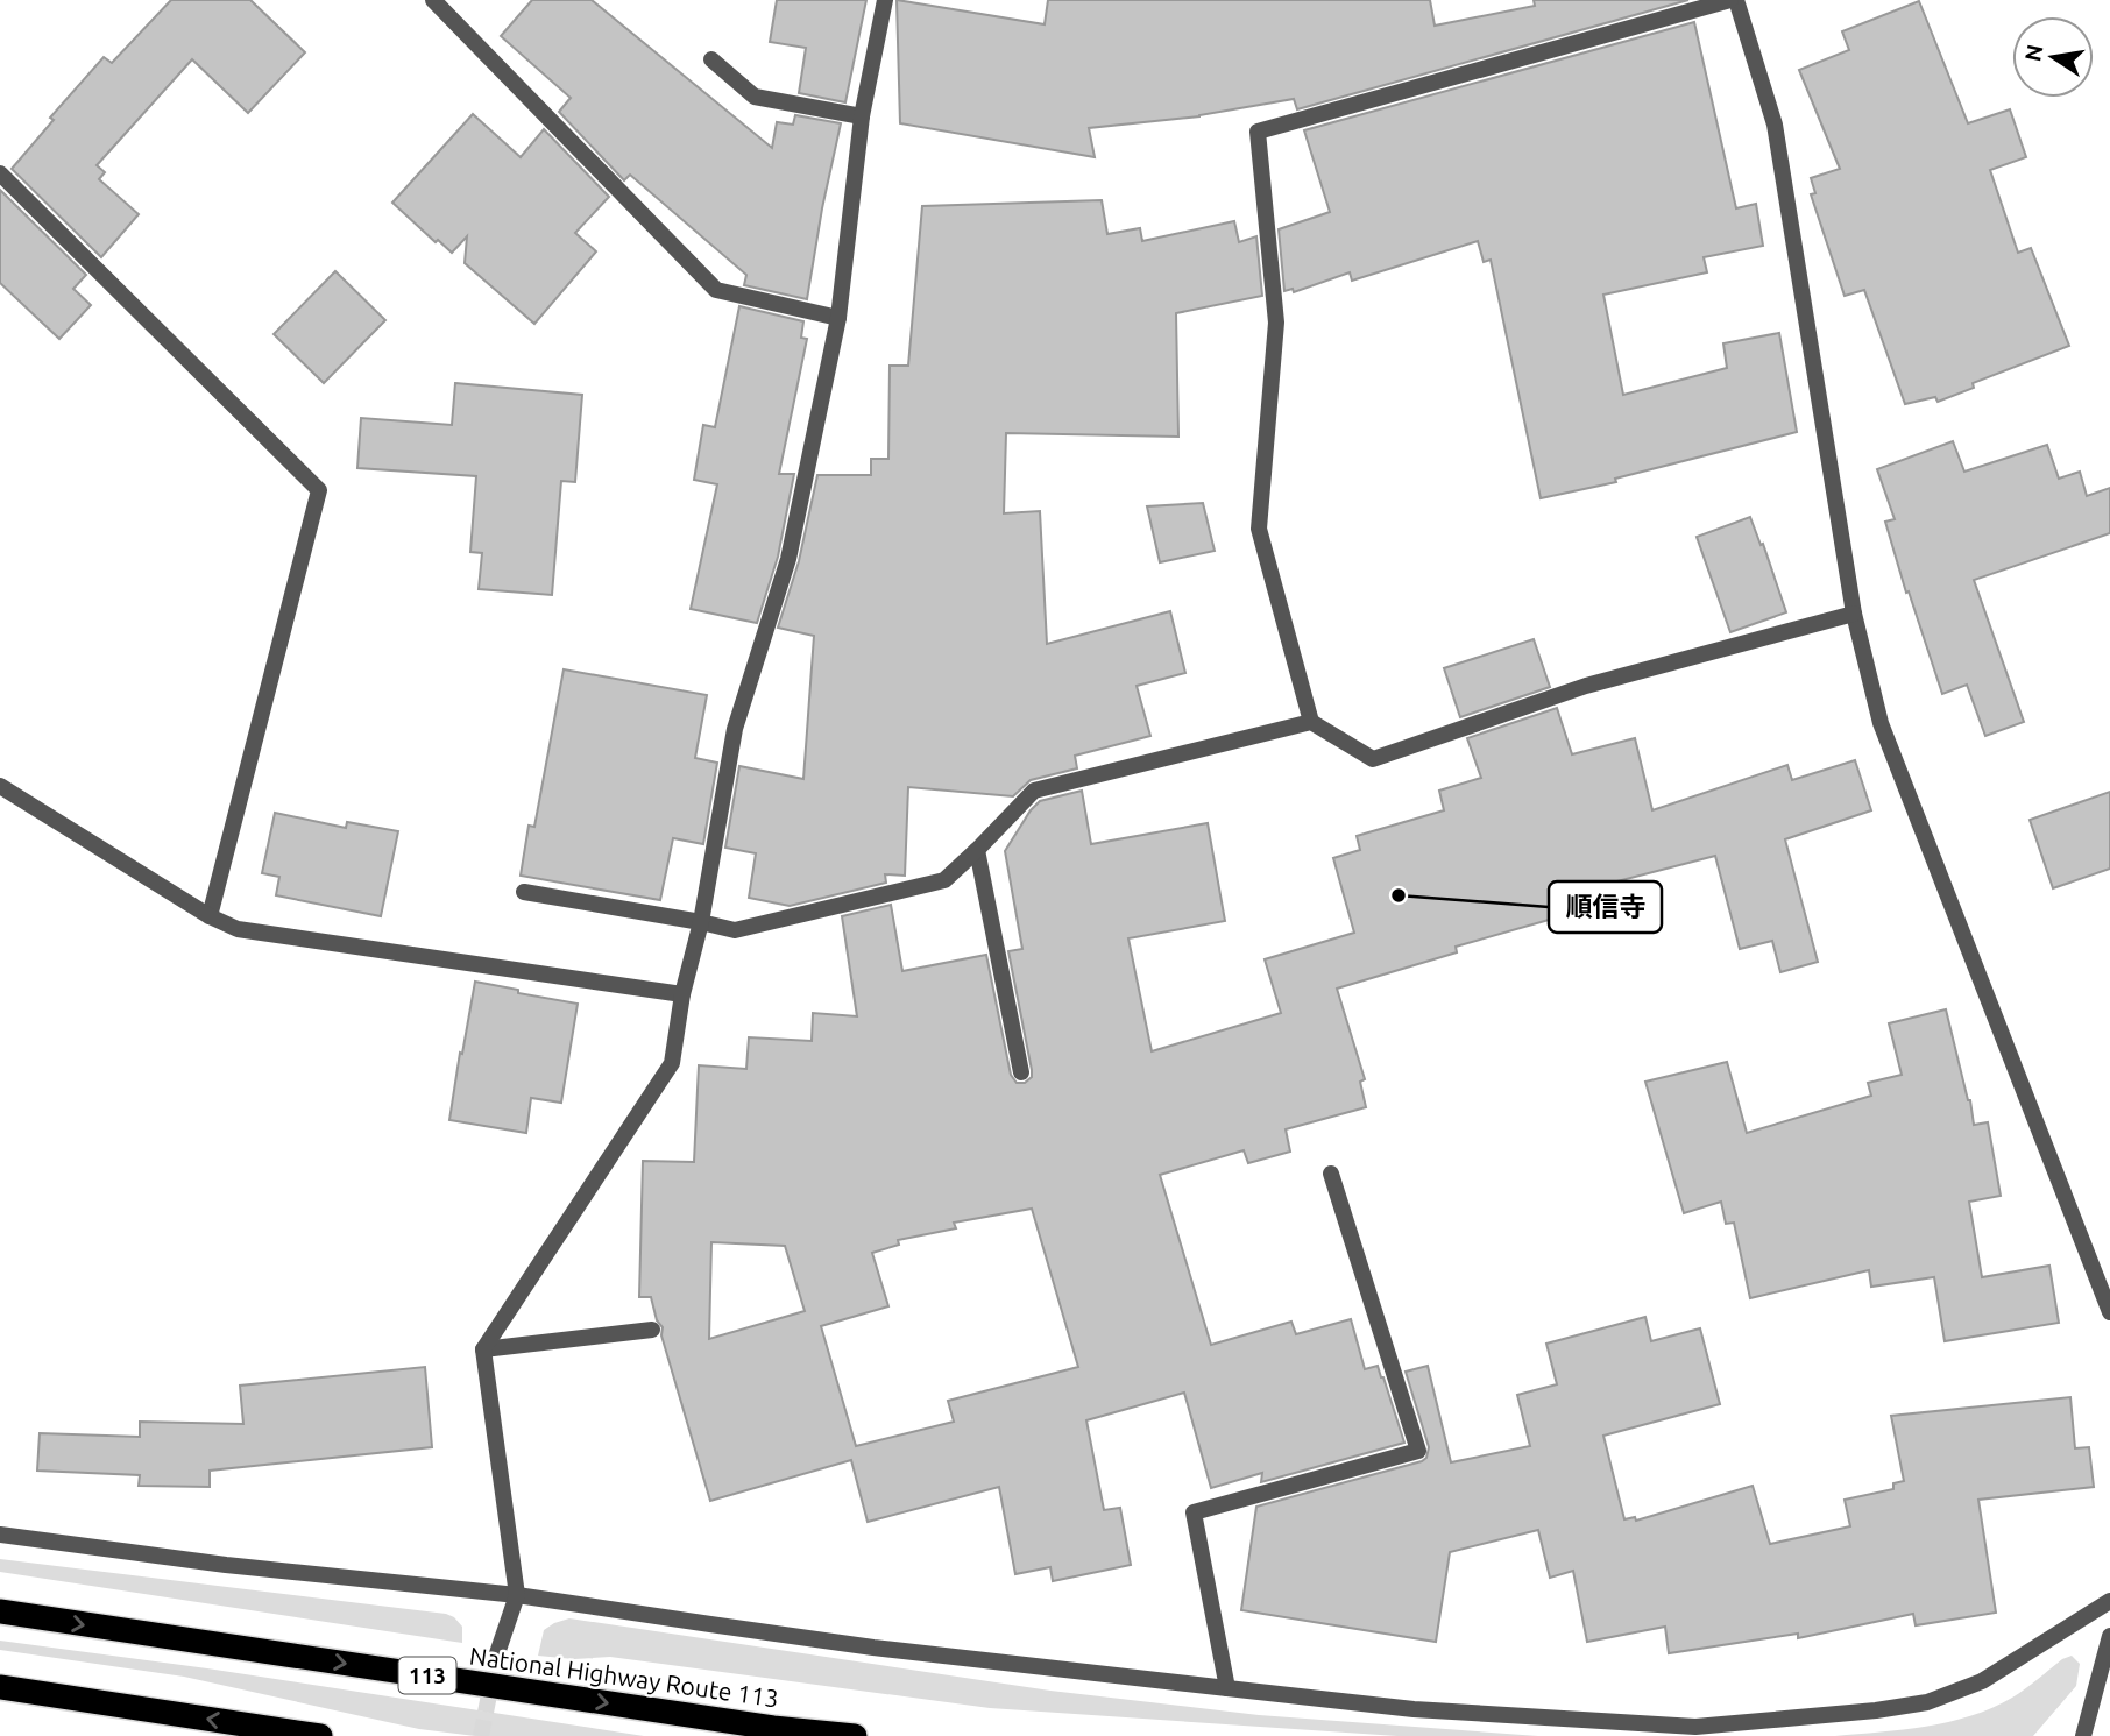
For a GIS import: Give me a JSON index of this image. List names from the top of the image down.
{
  "streets": {
    "highway": ["113", "National Highway Route 113"]
  },
  "places": ["順信寺"],
  "north": "left"
}
